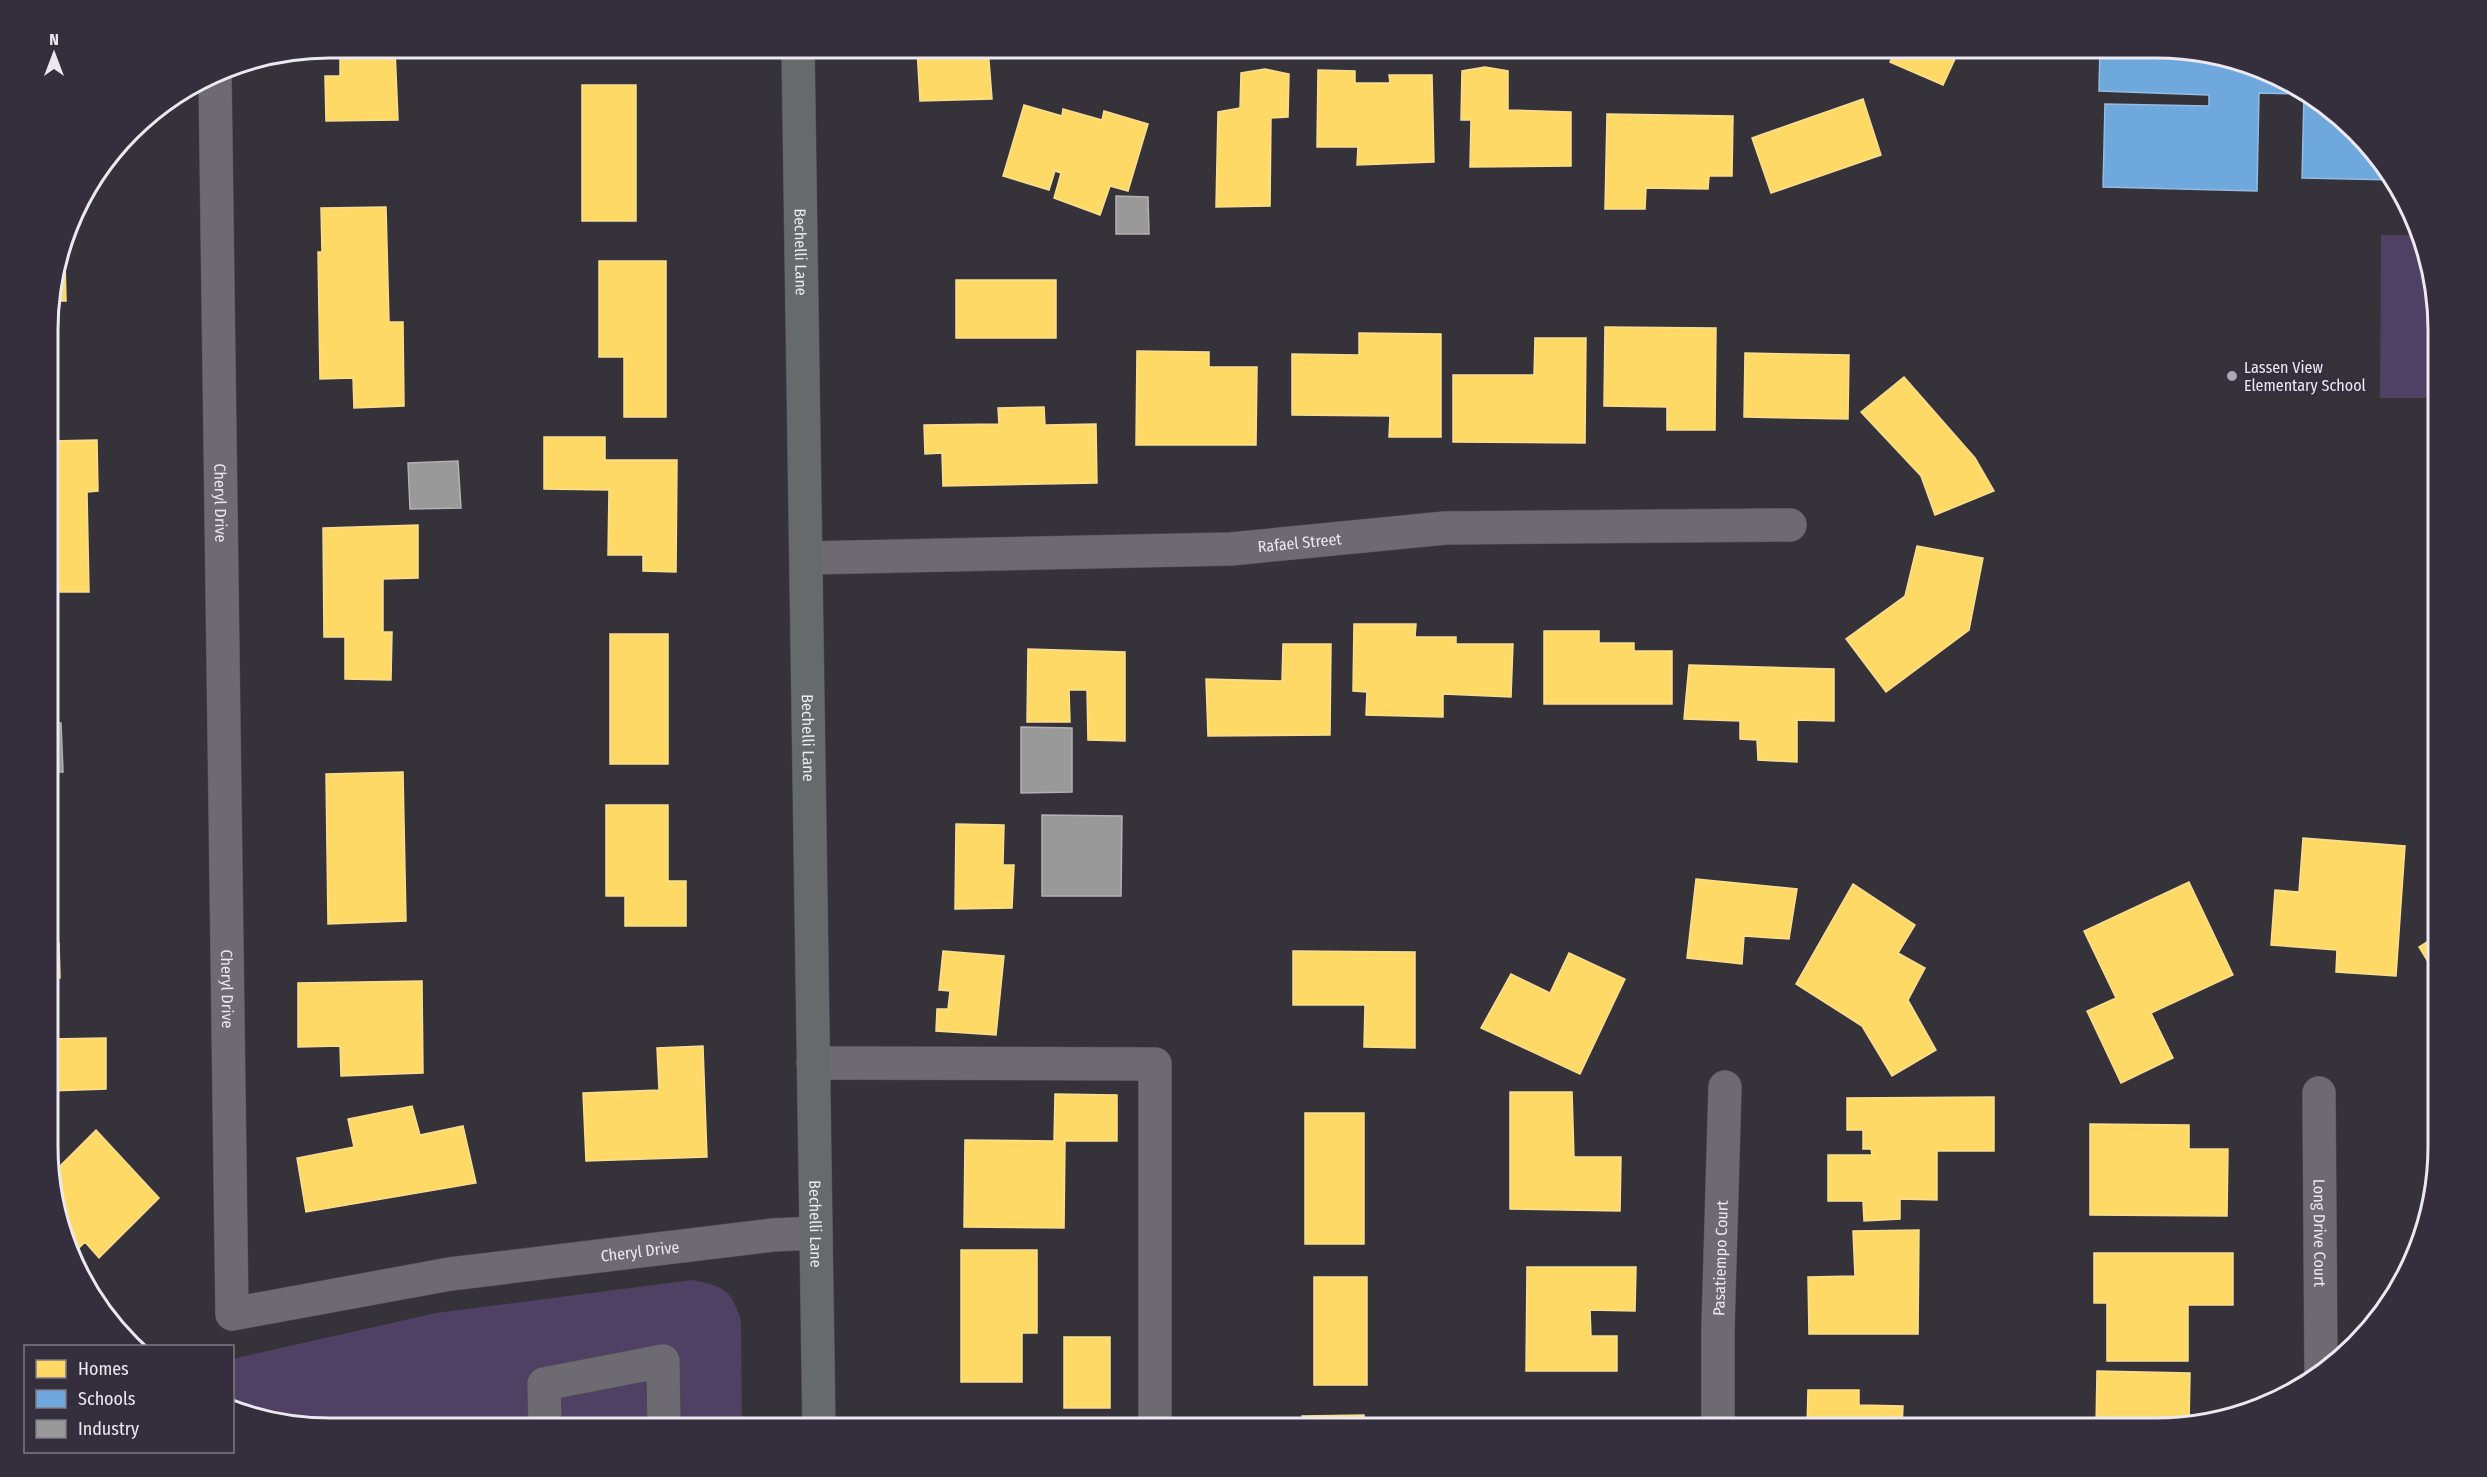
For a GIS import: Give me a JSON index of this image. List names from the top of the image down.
{
  "streets": {
    "main road": ["Bechelli Lane"],
    "street": [
      "Cheryl Drive",
      "Rafael Street",
      "Long Drive Court",
      "Pasatiempo Court"
    ]
  },
  "crossings": [
    ["Bechelli Lane", "Cheryl Drive"],
    ["Bechelli Lane", "Rafael Street"]
  ],
  "places": ["Lassen View Elementary School"],
  "legend": ["Homes", "Schools", "Industry"],
  "north": "top"
}
